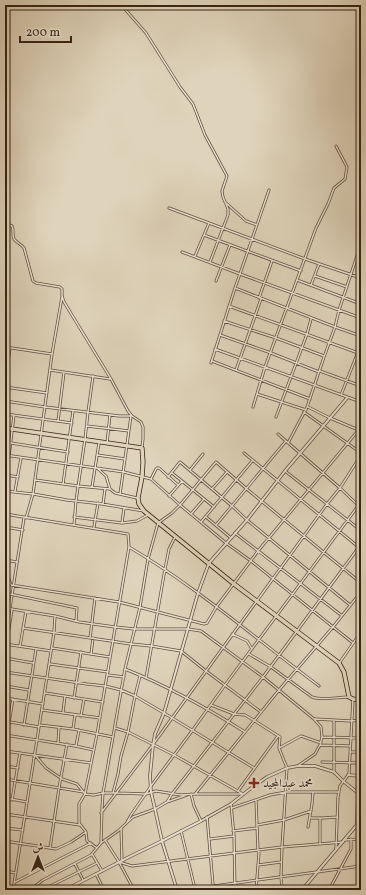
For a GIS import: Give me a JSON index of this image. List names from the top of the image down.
{
  "places": {
    "health": ["محمد عبدالمجيد"]
  },
  "scale_bar": "200 m",
  "north": "top"
}
